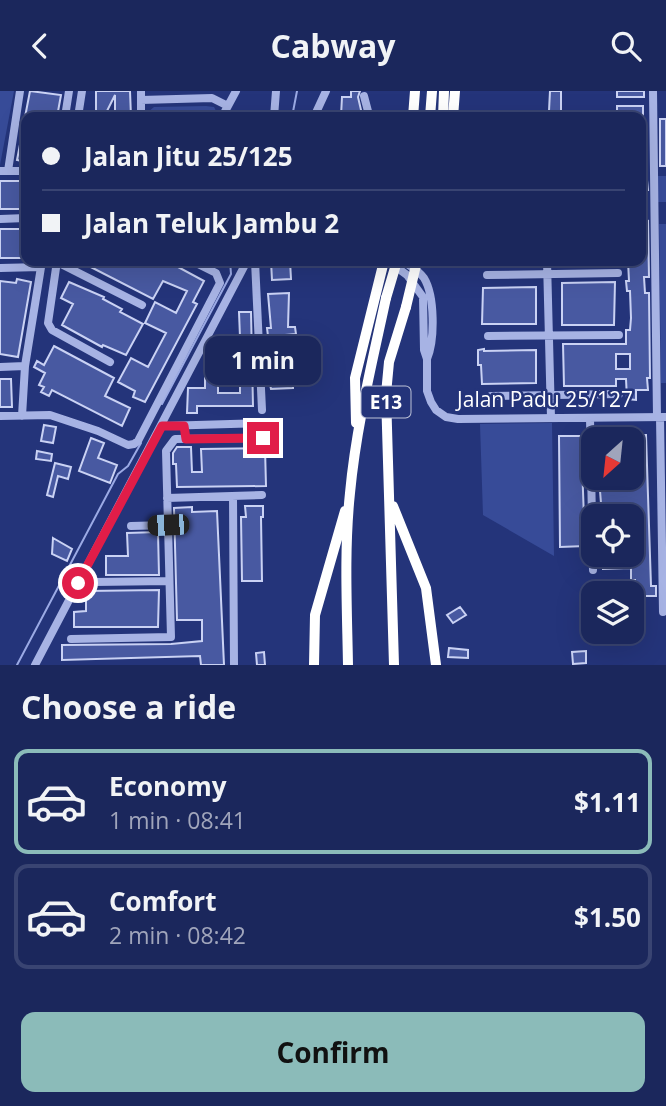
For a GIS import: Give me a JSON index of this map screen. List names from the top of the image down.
{
  "streets": {
    "highway": ["E13"],
    "street": ["Jalan Padu 25/127"]
  },
  "north": "bottom left",
  "page": {
    "header": "Cabway",
    "banner": ["Jalan Jitu 25/125", "Jalan Teluk Jambu 2"],
    "bubble": "1 min",
    "heading": "Choose a ride",
    "list": [
      {
        "name": "Economy",
        "note": "1 min · 08:41",
        "value": "$1.11"
      },
      {
        "name": "Comfort",
        "note": "2 min · 08:42",
        "value": "$1.50"
      }
    ],
    "buttons": "Confirm"
  }
}
